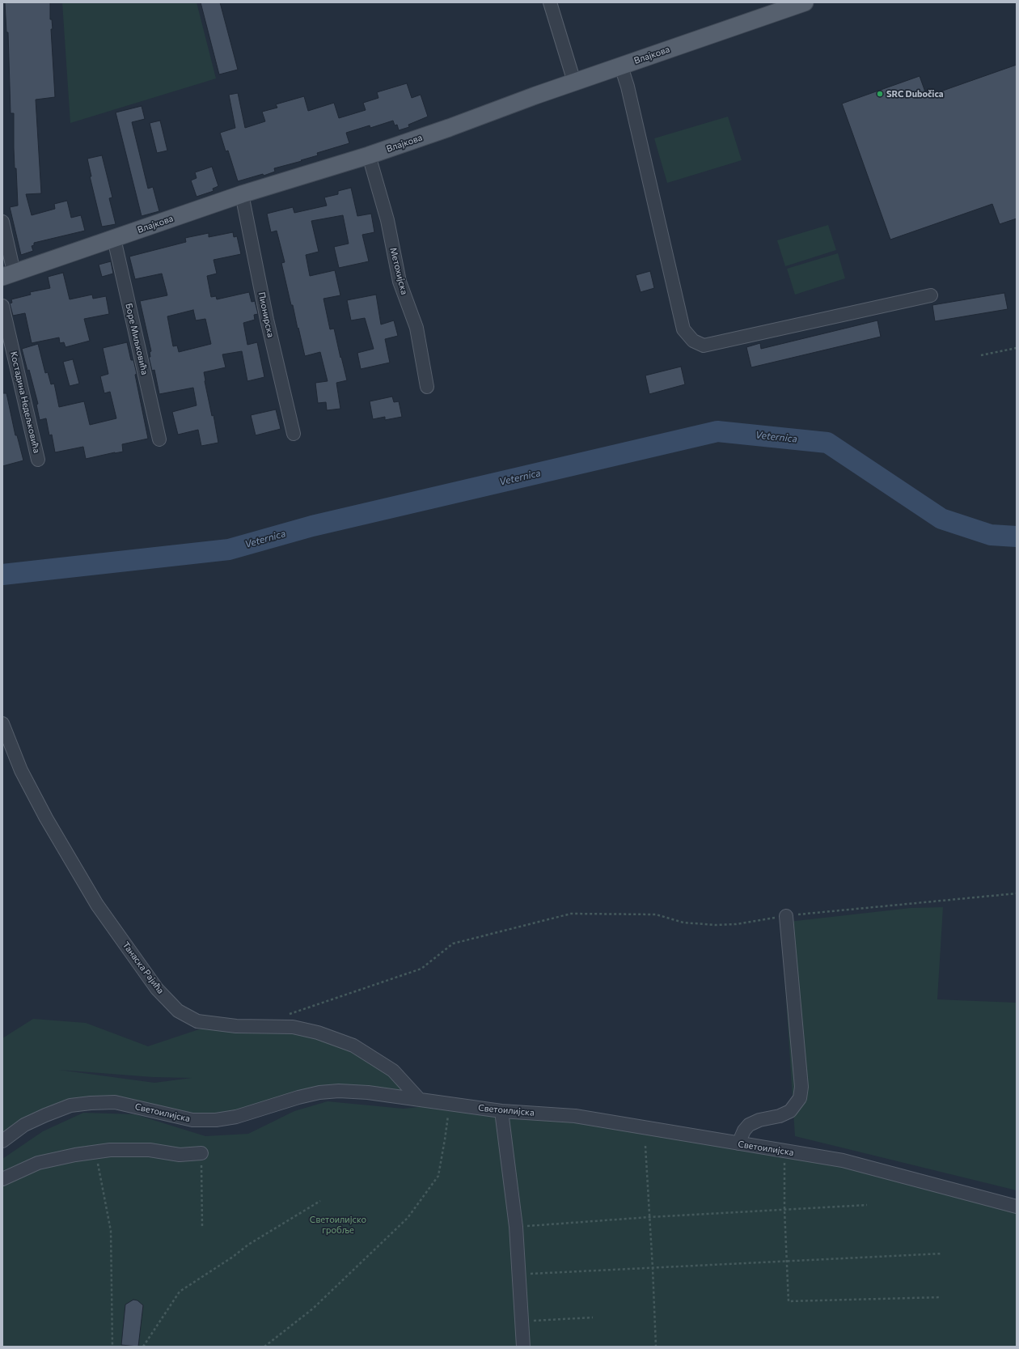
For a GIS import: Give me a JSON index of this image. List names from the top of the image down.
{
  "streets": {
    "main road": ["Влајкова"],
    "street": [
      "Метохијска",
      "Пионирска",
      "Боре Миљковића",
      "Костадина Недељковића",
      "Танаска Рајића",
      "Светоилијска"
    ]
  },
  "crossings": [
    ["Влајкова", "Метохијска"],
    ["Влајкова", "Пионирска"],
    ["Влајкова", "Боре Миљковића"],
    ["Танаска Рајића", "Светоилијска"]
  ],
  "water": ["Veternica"],
  "parks": ["Светоилијско гробље"],
  "places": ["SRC Dubočica"]
}
